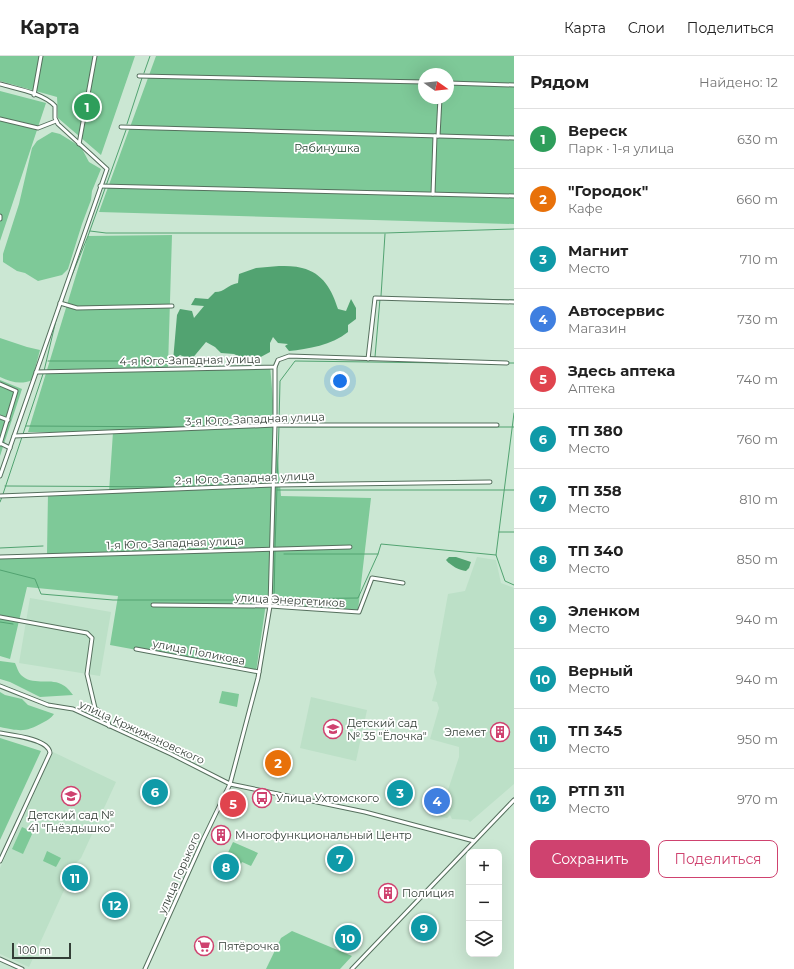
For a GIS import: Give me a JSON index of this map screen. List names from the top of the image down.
{
  "streets": {
    "street": [
      "4-я Юго-Западная улица",
      "3-я Юго-Западная улица",
      "2-я Юго-Западная улица",
      "1-я Юго-Западная улица",
      "улица Энергетиков",
      "улица Поликова",
      "улица Кржижановского",
      "улица Горького"
    ]
  },
  "crossings": [
    ["4-я Юго-Западная улица", "улица Горького"],
    ["3-я Юго-Западная улица", "улица Горького"],
    ["2-я Юго-Западная улица", "улица Горького"],
    ["1-я Юго-Западная улица", "улица Горького"],
    ["улица Энергетиков", "улица Горького"],
    ["улица Поликова", "улица Горького"],
    ["улица Кржижановского", "улица Горького"]
  ],
  "parks": ["Рябинушка"],
  "places": {
    "school or university": ["Детский сад № 35 \"Ёлочка\"", "Детский сад № 41 \"Гнёздышко\""],
    "building": ["Элемет", "Многофункциональный Центр", "Полиция"],
    "bus stop": ["Улица Ухтомского"],
    "supermarket": ["Пятёрочка"]
  },
  "scale_bar": "100 m",
  "north": "right",
  "page": {
    "header": "Карта",
    "nav": ["Карта", "Слои", "Поделиться"],
    "heading": ["Рядом", "Найдено: 12"],
    "pins": [
      "1",
      "2",
      "6",
      "3",
      "4",
      "5",
      "7",
      "8",
      "11",
      "12",
      "9",
      "10"
    ],
    "list": [
      {
        "mark": "1",
        "name": "Вереск",
        "note": "Парк · 1-я улица",
        "value": "630 m"
      },
      {
        "mark": "2",
        "name": "\"Городок\"",
        "note": "Кафе",
        "value": "660 m"
      },
      {
        "mark": "3",
        "name": "Магнит",
        "note": "Место",
        "value": "710 m"
      },
      {
        "mark": "4",
        "name": "Автосервис",
        "note": "Магазин",
        "value": "730 m"
      },
      {
        "mark": "5",
        "name": "Здесь аптека",
        "note": "Аптека",
        "value": "740 m"
      },
      {
        "mark": "6",
        "name": "ТП 380",
        "note": "Место",
        "value": "760 m"
      },
      {
        "mark": "7",
        "name": "ТП 358",
        "note": "Место",
        "value": "810 m"
      },
      {
        "mark": "8",
        "name": "ТП 340",
        "note": "Место",
        "value": "850 m"
      },
      {
        "mark": "9",
        "name": "Эленком",
        "note": "Место",
        "value": "940 m"
      },
      {
        "mark": "10",
        "name": "Верный",
        "note": "Место",
        "value": "940 m"
      },
      {
        "mark": "11",
        "name": "ТП 345",
        "note": "Место",
        "value": "950 m"
      },
      {
        "mark": "12",
        "name": "РТП 311",
        "note": "Место",
        "value": "970 m"
      }
    ],
    "buttons": ["Сохранить", "Поделиться"],
    "map_buttons": ["+", "−"],
    "scale": "100 m"
  }
}
